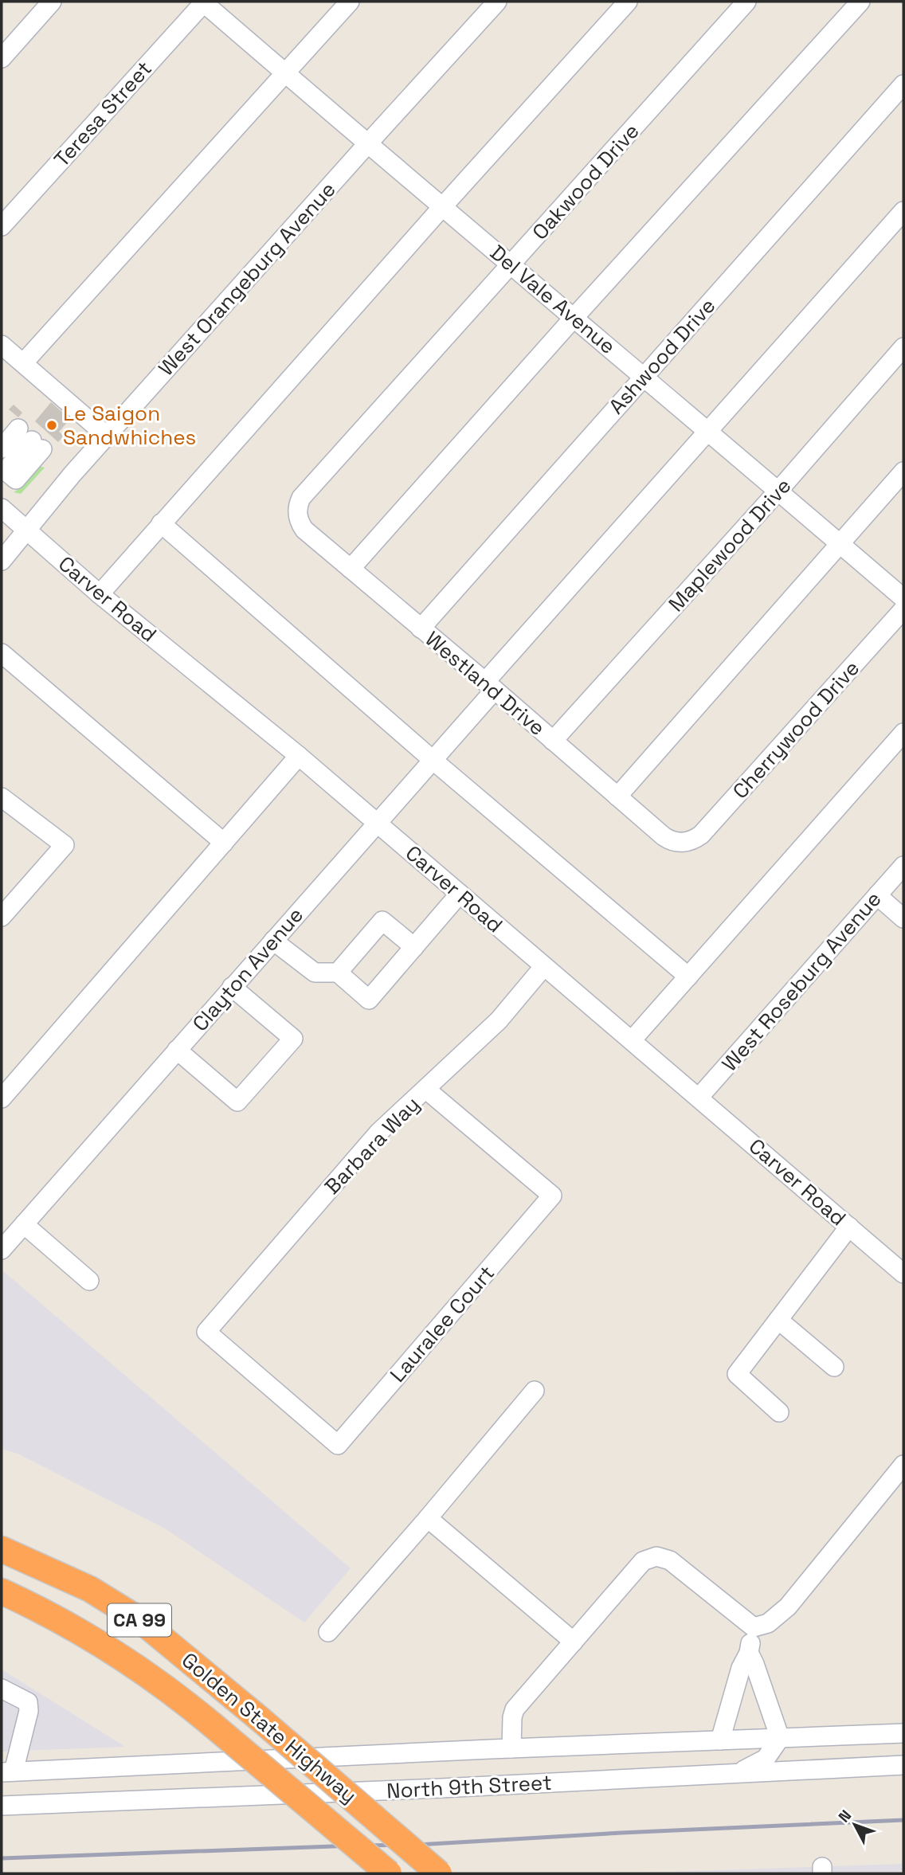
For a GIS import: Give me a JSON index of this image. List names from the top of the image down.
{
  "streets": {
    "highway": ["CA 99", "Golden State Highway"],
    "street": [
      "Teresa Street",
      "Oakwood Drive",
      "West Orangeburg Avenue",
      "Del Vale Avenue",
      "Ashwood Drive",
      "Maplewood Drive",
      "Carver Road",
      "Westland Drive",
      "Cherrywood Drive",
      "Clayton Avenue",
      "West Roseburg Avenue",
      "Barbara Way",
      "Lauralee Court",
      "North 9th Street"
    ]
  },
  "crossings": [
    ["Teresa Street", "Del Vale Avenue"],
    ["Oakwood Drive", "Del Vale Avenue"],
    ["Oakwood Drive", "Westland Drive"],
    ["West Orangeburg Avenue", "Del Vale Avenue"],
    ["West Orangeburg Avenue", "Carver Road"],
    ["Del Vale Avenue", "Ashwood Drive"],
    ["Del Vale Avenue", "Maplewood Drive"],
    ["Del Vale Avenue", "Clayton Avenue"],
    ["Ashwood Drive", "Westland Drive"],
    ["Maplewood Drive", "Westland Drive"],
    ["Carver Road", "Clayton Avenue"],
    ["Carver Road", "West Roseburg Avenue"],
    ["Carver Road", "Barbara Way"],
    ["Westland Drive", "Cherrywood Drive"],
    ["Westland Drive", "Clayton Avenue"],
    ["Barbara Way", "Lauralee Court"]
  ],
  "places": ["Le Saigon Sandwhiches"],
  "north": "top left"
}
